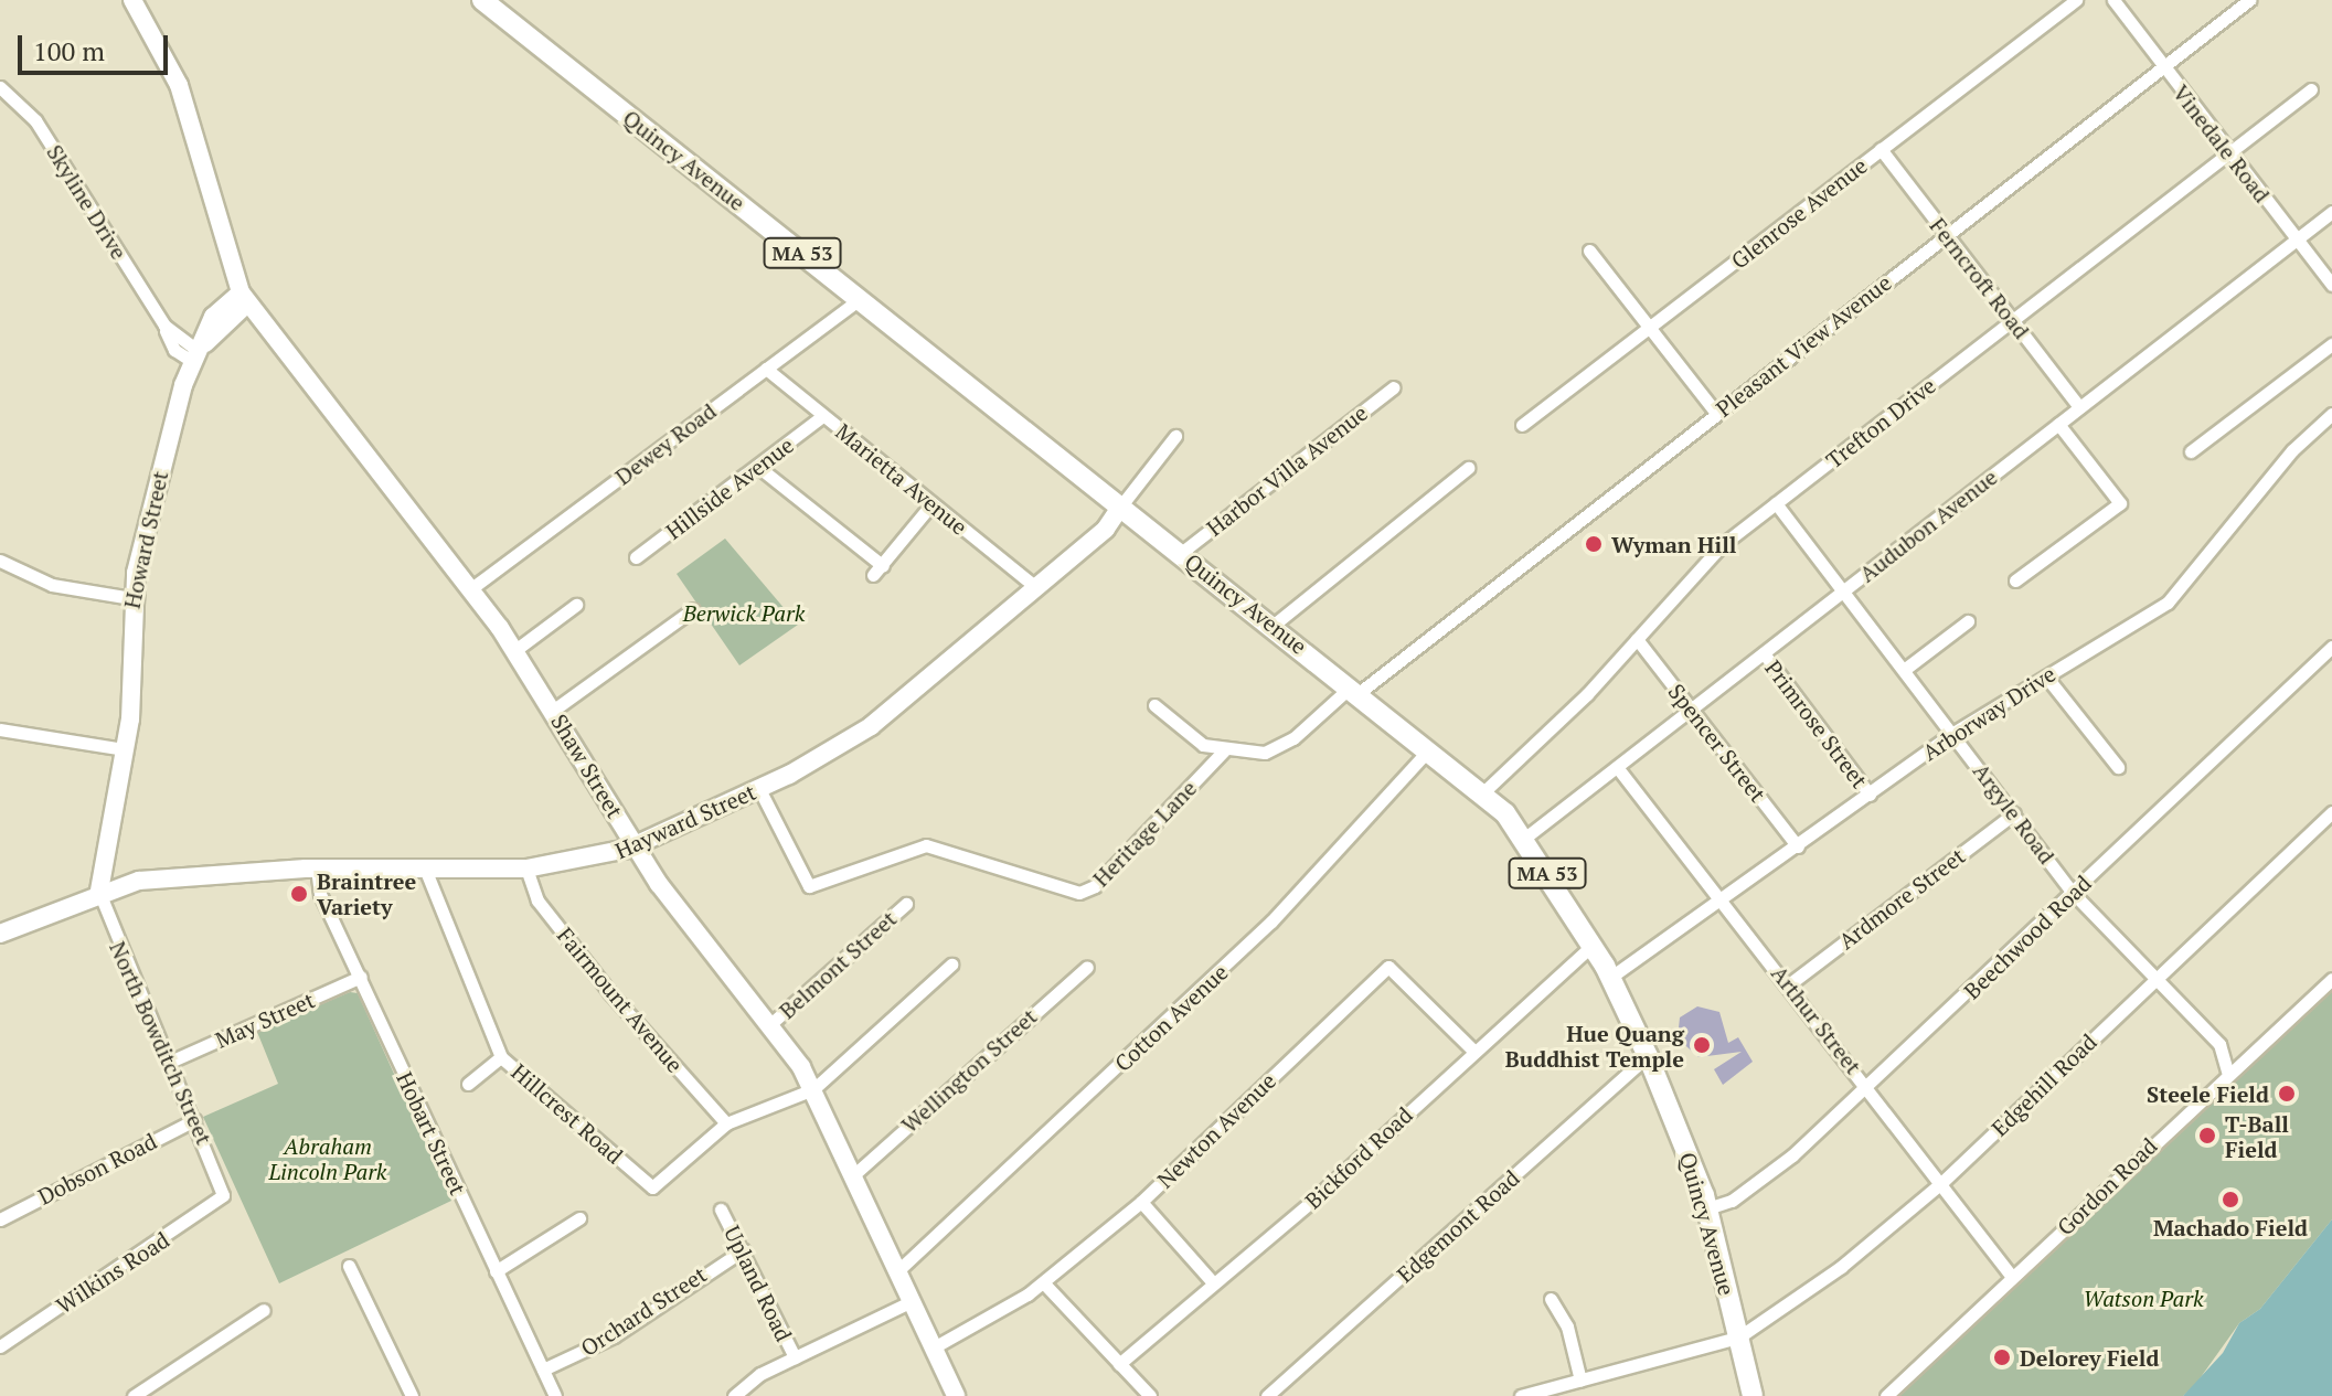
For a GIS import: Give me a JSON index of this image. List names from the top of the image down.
{
  "streets": {
    "main road": ["Quincy Avenue", "MA 53"],
    "street": [
      "Vinedale Road",
      "Skyline Drive",
      "Glenrose Avenue",
      "Ferncroft Road",
      "Pleasant View Avenue",
      "Trefton Drive",
      "Dewey Road",
      "Harbor Villa Avenue",
      "Marietta Avenue",
      "Hillside Avenue",
      "Audubon Avenue",
      "Howard Street",
      "Arborway Drive",
      "Primrose Street",
      "Spencer Street",
      "Shaw Street",
      "Argyle Road",
      "Hayward Street",
      "Heritage Lane",
      "Ardmore Street",
      "Beechwood Road",
      "Belmont Street",
      "Fairmount Avenue",
      "Cotton Avenue",
      "May Street",
      "Arthur Street",
      "North Bowditch Street",
      "Wellington Street",
      "Edgehill Road",
      "Hillcrest Road",
      "Newton Avenue",
      "Hobart Street",
      "Bickford Road",
      "Dobson Road",
      "Gordon Road",
      "Edgemont Road",
      "Wilkins Road",
      "Upland Road",
      "Orchard Street"
    ]
  },
  "crossings": [
    ["Vinedale Road", "Pleasant View Avenue"],
    ["Vinedale Road", "Trefton Drive"],
    ["Vinedale Road", "Audubon Avenue"],
    ["Quincy Avenue", "Pleasant View Avenue"],
    ["Quincy Avenue", "Trefton Drive"],
    ["Quincy Avenue", "Dewey Road"],
    ["Quincy Avenue", "Harbor Villa Avenue"],
    ["Quincy Avenue", "Audubon Avenue"],
    ["Quincy Avenue", "Arborway Drive"],
    ["Quincy Avenue", "Hayward Street"],
    ["Quincy Avenue", "Beechwood Road"],
    ["Quincy Avenue", "Cotton Avenue"],
    ["Quincy Avenue", "Edgehill Road"],
    ["Quincy Avenue", "Bickford Road"],
    ["Quincy Avenue", "Edgemont Road"],
    ["Skyline Drive", "Howard Street"],
    ["Glenrose Avenue", "Ferncroft Road"],
    ["Ferncroft Road", "Pleasant View Avenue"],
    ["Ferncroft Road", "Trefton Drive"],
    ["Ferncroft Road", "Audubon Avenue"],
    ["Pleasant View Avenue", "Heritage Lane"],
    ["Trefton Drive", "Spencer Street"],
    ["Trefton Drive", "Argyle Road"],
    ["Dewey Road", "Marietta Avenue"],
    ["Dewey Road", "Shaw Street"],
    ["Marietta Avenue", "Hillside Avenue"],
    ["Marietta Avenue", "Hayward Street"],
    ["Audubon Avenue", "Primrose Street"],
    ["Audubon Avenue", "Spencer Street"],
    ["Audubon Avenue", "Argyle Road"],
    ["Audubon Avenue", "Arthur Street"],
    ["Howard Street", "Shaw Street"],
    ["Howard Street", "Hayward Street"],
    ["Howard Street", "North Bowditch Street"],
    ["Arborway Drive", "Primrose Street"],
    ["Arborway Drive", "Spencer Street"],
    ["Arborway Drive", "Argyle Road"],
    ["Arborway Drive", "Arthur Street"],
    ["Shaw Street", "Hayward Street"],
    ["Shaw Street", "Belmont Street"],
    ["Shaw Street", "Cotton Avenue"],
    ["Shaw Street", "Wellington Street"],
    ["Shaw Street", "Newton Avenue"],
    ["Argyle Road", "Ardmore Street"],
    ["Argyle Road", "Beechwood Road"],
    ["Argyle Road", "Edgehill Road"],
    ["Argyle Road", "Gordon Road"],
    ["Hayward Street", "Heritage Lane"],
    ["Hayward Street", "Fairmount Avenue"],
    ["Hayward Street", "North Bowditch Street"],
    ["Hayward Street", "Hillcrest Road"],
    ["Hayward Street", "Hobart Street"],
    ["Ardmore Street", "Arthur Street"],
    ["Beechwood Road", "Arthur Street"],
    ["Fairmount Avenue", "Hillcrest Road"],
    ["May Street", "North Bowditch Street"],
    ["May Street", "Hobart Street"],
    ["Arthur Street", "Edgehill Road"],
    ["Arthur Street", "Gordon Road"],
    ["North Bowditch Street", "Dobson Road"],
    ["North Bowditch Street", "Wilkins Road"],
    ["Newton Avenue", "Bickford Road"],
    ["Hobart Street", "Orchard Street"],
    ["Upland Road", "Orchard Street"]
  ],
  "parks": ["Berwick Park", "Abraham Lincoln Park", "Watson Park"],
  "places": [
    "Wyman Hill",
    "Braintree Variety",
    "Hue Quang Buddhist Temple",
    "Steele Field",
    "T-Ball Field",
    "Machado Field",
    "Delorey Field"
  ],
  "scale_bar": "100 m"
}
